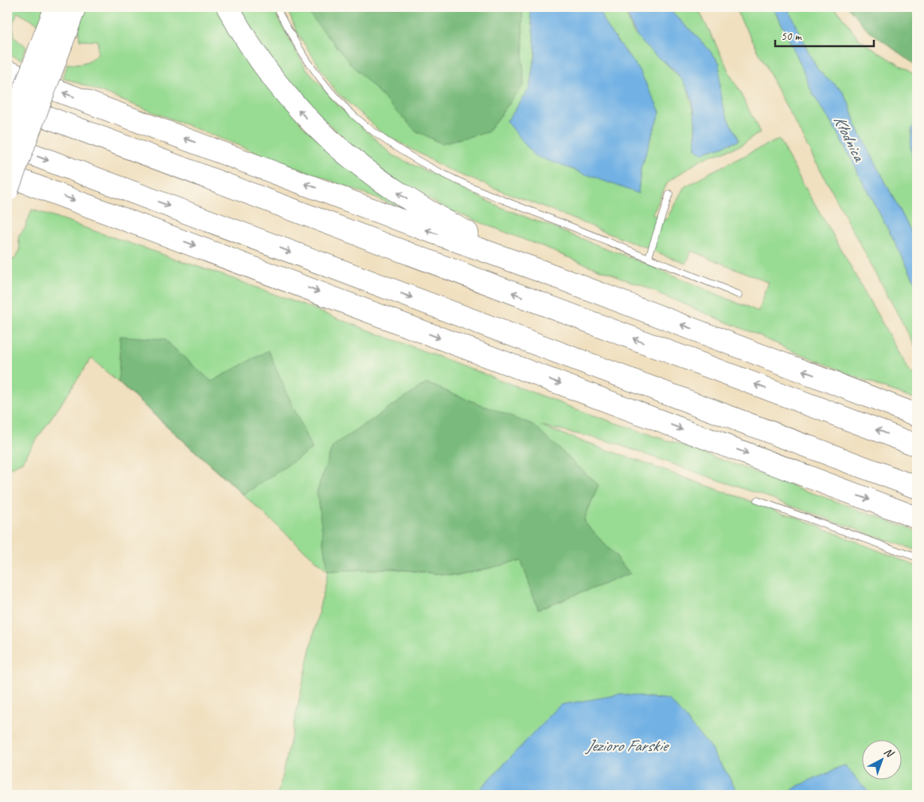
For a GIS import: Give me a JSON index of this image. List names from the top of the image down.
{
  "water": ["Kłodnica", "Jezioro Farskie"],
  "scale_bar": "50 m",
  "north": "top right"
}
